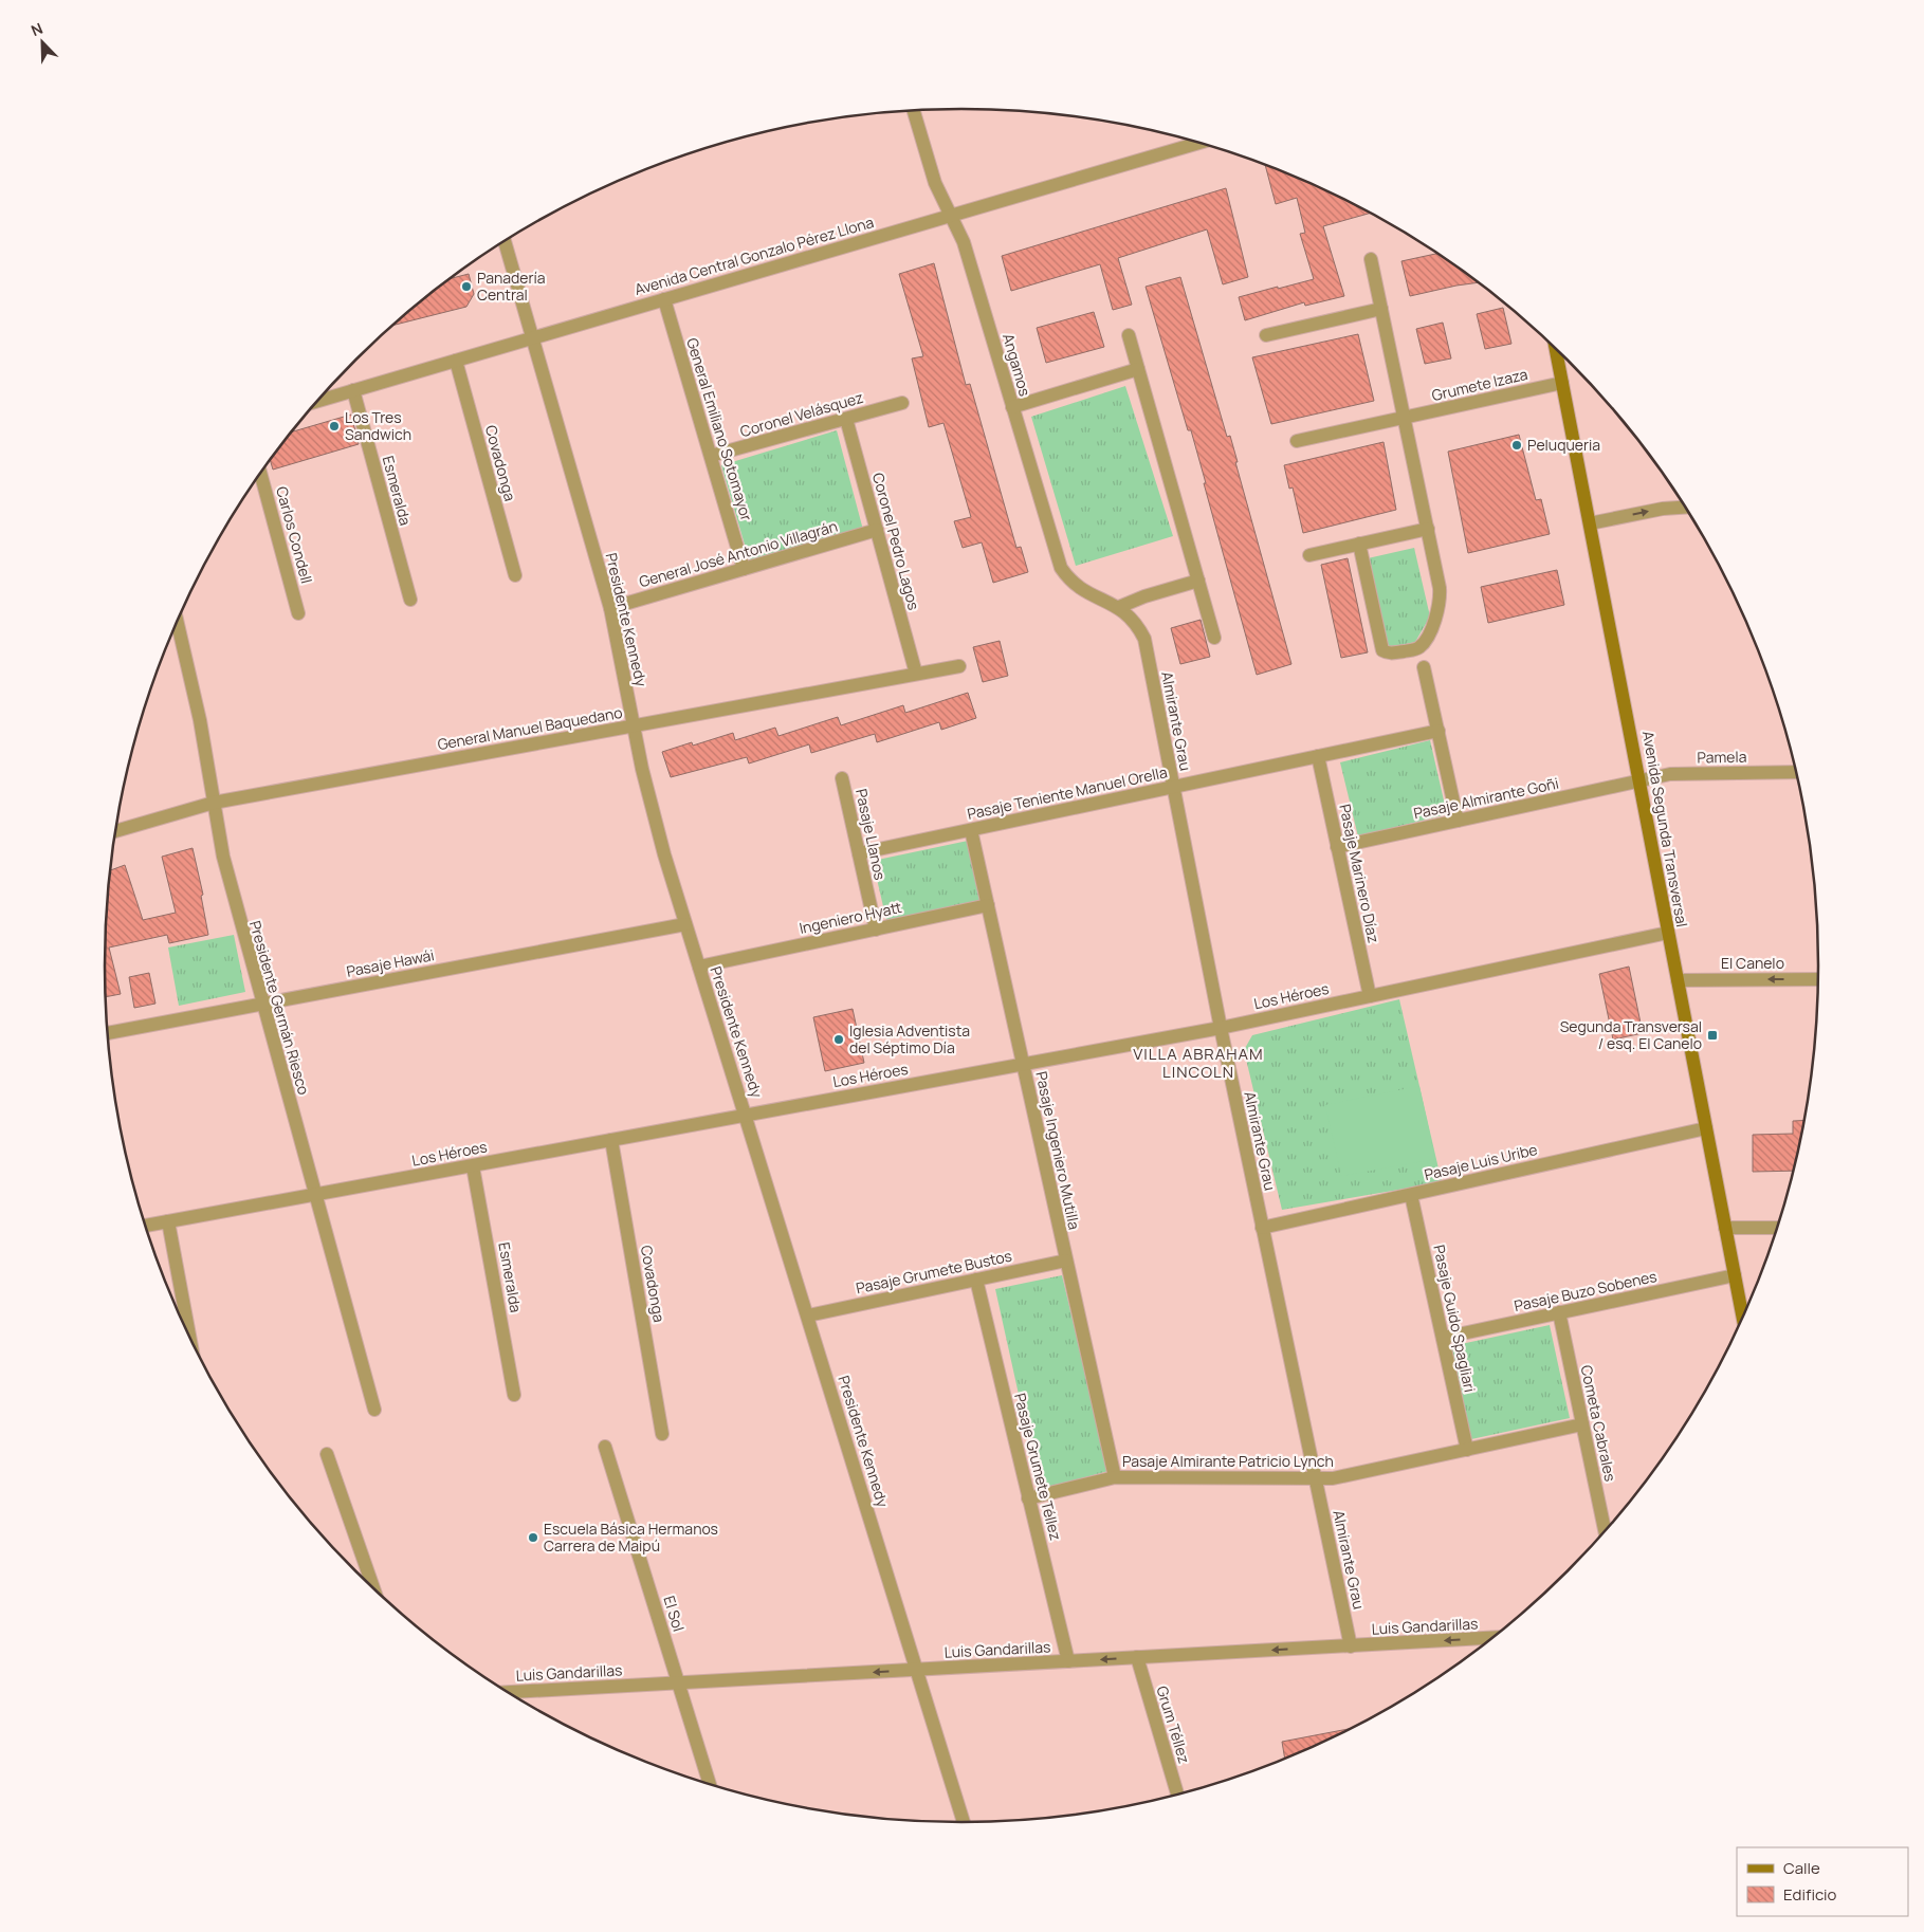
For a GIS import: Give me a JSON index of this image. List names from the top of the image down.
{
  "streets": {
    "main road": ["Avenida Segunda Transversal"],
    "street": [
      "Avenida Central Gonzalo Pérez Llona",
      "Angamos",
      "Grumete Izaza",
      "Coronel Velásquez",
      "General Emiliano Sotomayor",
      "Covadonga",
      "Esmeralda",
      "Carlos Condell",
      "Coronel Pedro Lagos",
      "General José Antonio Villagrán",
      "Presidente Kennedy",
      "Almirante Grau",
      "General Manuel Baquedano",
      "Pamela",
      "Pasaje Teniente Manuel Orella",
      "Pasaje Almirante Goñi",
      "Pasaje Llanos",
      "Pasaje Marinero Díaz",
      "Ingeniero Hyatt",
      "Pasaje Hawái",
      "El Canelo",
      "Los Héroes",
      "Presidente Germán Riesco",
      "Pasaje Ingeniero Mutilla",
      "Pasaje Luis Uribe",
      "Pasaje Grumete Bustos",
      "Pasaje Buzo Sobenes",
      "Pasaje Guido Spagliari",
      "Cometa Cabrales",
      "Pasaje Almirante Patricio Lynch",
      "Pasaje Grumete Téllez",
      "El Sol",
      "Luis Gandarillas",
      "Grum Téllez"
    ]
  },
  "crossings": [
    ["Avenida Central Gonzalo Pérez Llona", "Angamos"],
    ["Avenida Central Gonzalo Pérez Llona", "General Emiliano Sotomayor"],
    ["Avenida Central Gonzalo Pérez Llona", "Covadonga"],
    ["Avenida Central Gonzalo Pérez Llona", "Esmeralda"],
    ["Avenida Central Gonzalo Pérez Llona", "Presidente Kennedy"],
    ["Angamos", "Almirante Grau"],
    ["Grumete Izaza", "Avenida Segunda Transversal"],
    ["Coronel Velásquez", "General Emiliano Sotomayor"],
    ["Coronel Velásquez", "Coronel Pedro Lagos"],
    ["General Emiliano Sotomayor", "General José Antonio Villagrán"],
    ["Covadonga", "Los Héroes"],
    ["Esmeralda", "Los Héroes"],
    ["Coronel Pedro Lagos", "General José Antonio Villagrán"],
    ["Coronel Pedro Lagos", "General Manuel Baquedano"],
    ["General José Antonio Villagrán", "Presidente Kennedy"],
    ["Presidente Kennedy", "General Manuel Baquedano"],
    ["Presidente Kennedy", "Ingeniero Hyatt"],
    ["Presidente Kennedy", "Pasaje Hawái"],
    ["Presidente Kennedy", "Los Héroes"],
    ["Presidente Kennedy", "Pasaje Grumete Bustos"],
    ["Presidente Kennedy", "Luis Gandarillas"],
    ["Almirante Grau", "Pasaje Teniente Manuel Orella"],
    ["Almirante Grau", "Los Héroes"],
    ["Almirante Grau", "Pasaje Luis Uribe"],
    ["Almirante Grau", "Pasaje Almirante Patricio Lynch"],
    ["Almirante Grau", "Luis Gandarillas"],
    ["General Manuel Baquedano", "Presidente Germán Riesco"],
    ["Pamela", "Pasaje Almirante Goñi"],
    ["Pamela", "Avenida Segunda Transversal"],
    ["Pasaje Teniente Manuel Orella", "Pasaje Llanos"],
    ["Pasaje Teniente Manuel Orella", "Pasaje Marinero Díaz"],
    ["Pasaje Teniente Manuel Orella", "Pasaje Ingeniero Mutilla"],
    ["Pasaje Almirante Goñi", "Avenida Segunda Transversal"],
    ["Pasaje Almirante Goñi", "Pasaje Marinero Díaz"],
    ["Avenida Segunda Transversal", "El Canelo"],
    ["Avenida Segunda Transversal", "Los Héroes"],
    ["Avenida Segunda Transversal", "Pasaje Luis Uribe"],
    ["Avenida Segunda Transversal", "Pasaje Buzo Sobenes"],
    ["Pasaje Llanos", "Ingeniero Hyatt"],
    ["Pasaje Marinero Díaz", "Los Héroes"],
    ["Ingeniero Hyatt", "Pasaje Ingeniero Mutilla"],
    ["Pasaje Hawái", "Presidente Germán Riesco"],
    ["Los Héroes", "Presidente Germán Riesco"],
    ["Los Héroes", "Pasaje Ingeniero Mutilla"],
    ["Pasaje Ingeniero Mutilla", "Pasaje Grumete Bustos"],
    ["Pasaje Ingeniero Mutilla", "Pasaje Almirante Patricio Lynch"],
    ["Pasaje Luis Uribe", "Pasaje Guido Spagliari"],
    ["Pasaje Grumete Bustos", "Pasaje Grumete Téllez"],
    ["Pasaje Buzo Sobenes", "Pasaje Guido Spagliari"],
    ["Pasaje Buzo Sobenes", "Cometa Cabrales"],
    ["Pasaje Guido Spagliari", "Pasaje Almirante Patricio Lynch"],
    ["Cometa Cabrales", "Pasaje Almirante Patricio Lynch"],
    ["Pasaje Almirante Patricio Lynch", "Pasaje Grumete Téllez"],
    ["Pasaje Grumete Téllez", "Luis Gandarillas"],
    ["El Sol", "Luis Gandarillas"],
    ["Luis Gandarillas", "Grum Téllez"]
  ],
  "one_way": ["El Canelo", "Luis Gandarillas"],
  "districts": ["VILLA ABRAHAM LINCOLN"],
  "places": {
    "other": [
      "Panadería Central",
      "Los Tres Sandwich",
      "Peluqueria",
      "Iglesia Adventista del Séptimo Día",
      "Escuela Básica Hermanos Carrera de Maipú"
    ],
    "transit": ["Segunda Transversal / esq. El Canelo"]
  },
  "legend": ["Calle", "Edificio"],
  "north": "top left"
}
